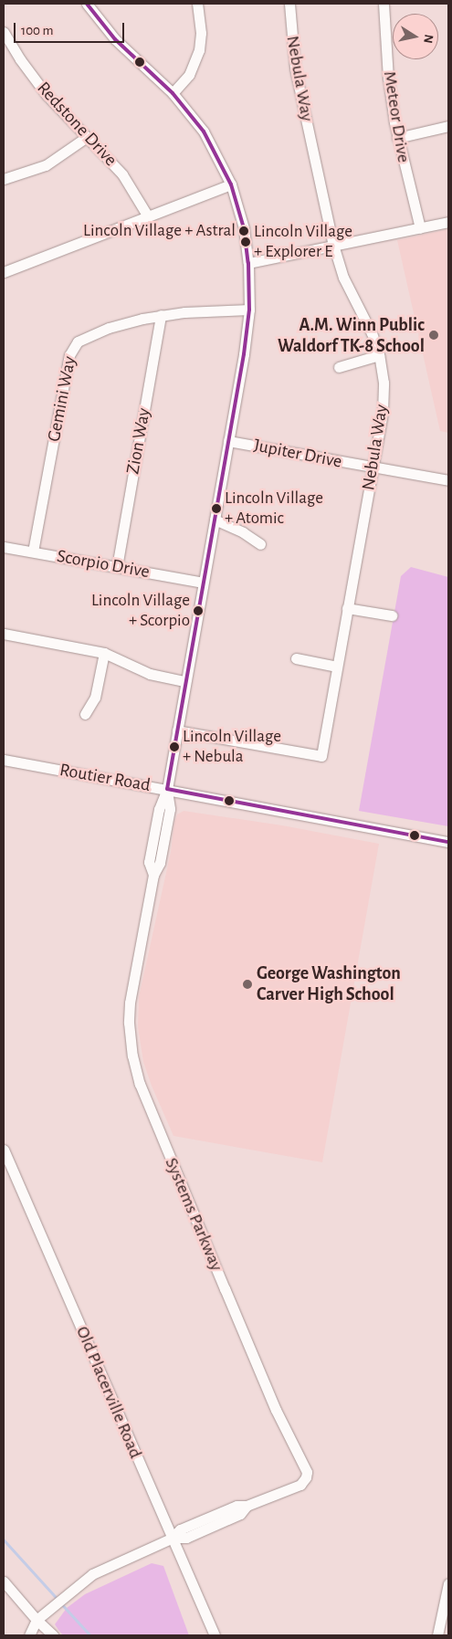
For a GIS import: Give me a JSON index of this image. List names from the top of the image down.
{
  "streets": {
    "street": [
      "Nebula Way",
      "Meteor Drive",
      "Redstone Drive",
      "Gemini Way",
      "Zion Way",
      "Jupiter Drive",
      "Scorpio Drive",
      "Routier Road",
      "Systems Parkway",
      "Old Placerville Road"
    ]
  },
  "crossings": [
    ["Nebula Way", "Jupiter Drive"],
    ["Nebula Way", "Systems Parkway"],
    ["Gemini Way", "Zion Way"],
    ["Gemini Way", "Scorpio Drive"],
    ["Gemini Way", "Systems Parkway"],
    ["Zion Way", "Scorpio Drive"],
    ["Jupiter Drive", "Systems Parkway"],
    ["Scorpio Drive", "Systems Parkway"],
    ["Routier Road", "Systems Parkway"],
    ["Systems Parkway", "Old Placerville Road"]
  ],
  "places": [
    "Lincoln Village + Astral",
    "Lincoln Village + Explorer E",
    "A.M. Winn Public Waldorf TK-8 School",
    "Lincoln Village + Atomic",
    "Lincoln Village + Scorpio",
    "Lincoln Village + Nebula",
    "George Washington Carver High School"
  ],
  "scale_bar": "100 m",
  "north": "right"
}
